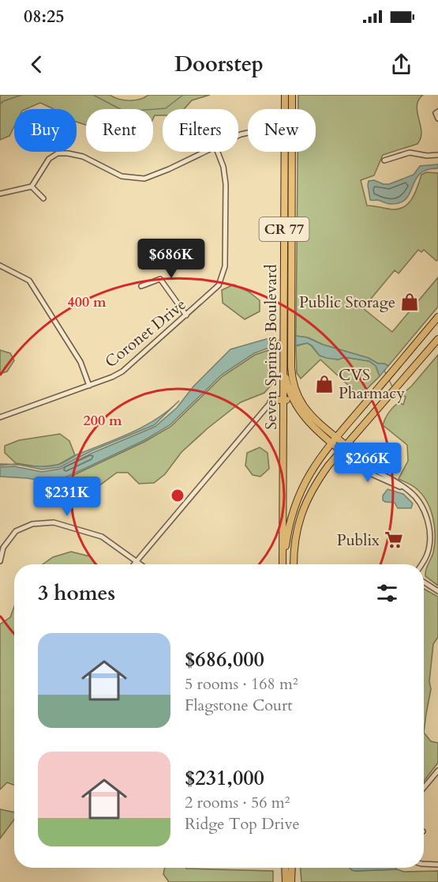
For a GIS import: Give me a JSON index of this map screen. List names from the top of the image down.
{
  "streets": {
    "main road": ["CR 77", "Seven Springs Boulevard"],
    "street": ["Coronet Drive"]
  },
  "places": {
    "shop": ["Public Storage", "CVS Pharmacy"],
    "supermarket": ["Publix"]
  },
  "page": {
    "status": "08:25",
    "header": "Doorstep",
    "chip": [
      "Buy",
      "Rent",
      "Filters",
      "New"
    ],
    "price": ["$686K", "$266K", "$231K"],
    "heading": "3 homes",
    "list": [
      {
        "name": "$686,000",
        "note": "5 rooms · 168 m² · Flagstone Court"
      },
      {
        "name": "$231,000",
        "note": "2 rooms · 56 m² · Ridge Top Drive"
      }
    ]
  },
  "rings": ["400 m", "200 m"]
}
